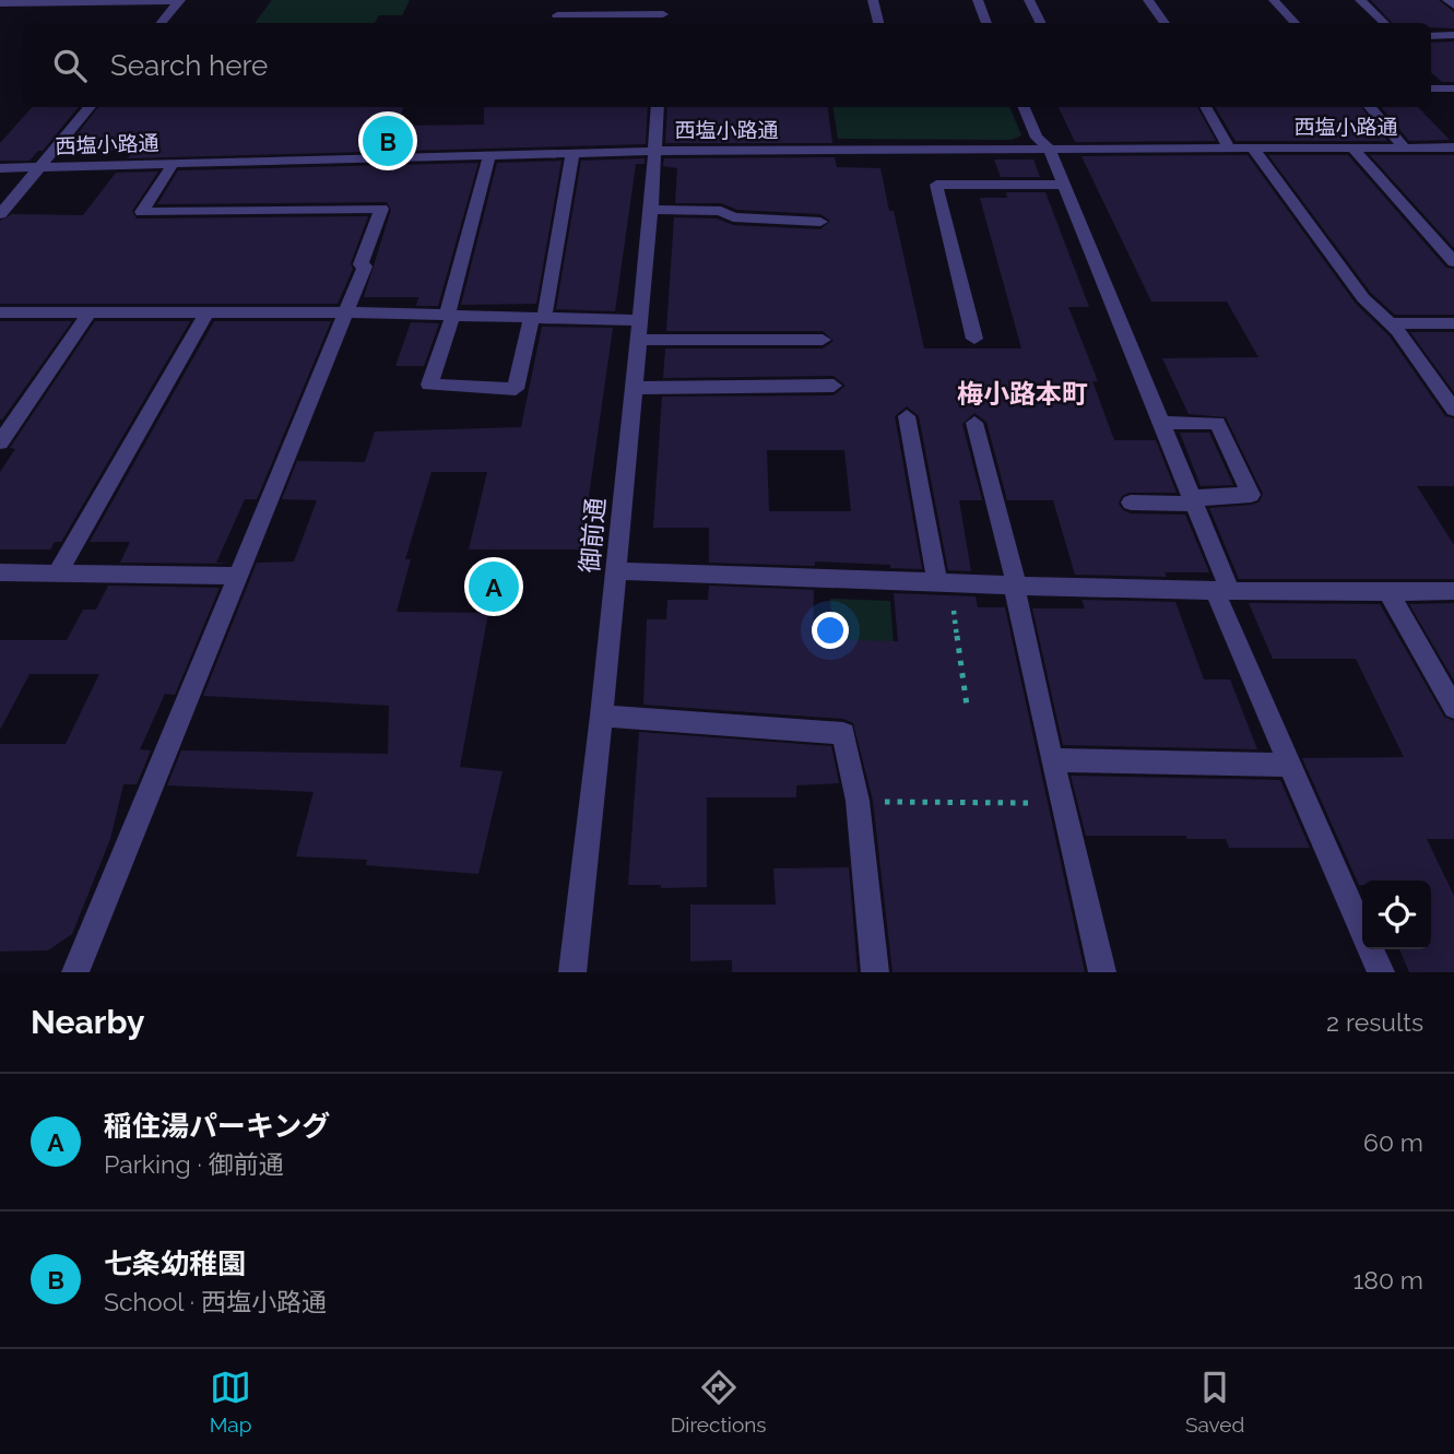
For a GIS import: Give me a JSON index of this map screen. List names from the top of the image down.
{
  "streets": {
    "street": ["西塩小路通", "御前通"]
  },
  "crossings": [
    ["西塩小路通", "御前通"]
  ],
  "districts": ["梅小路本町"],
  "page": {
    "search": "Search here",
    "pins": ["B", "A"],
    "heading": ["Nearby", "2 results"],
    "list": [
      {
        "mark": "A",
        "name": "稲住湯パーキング",
        "note": "Parking · 御前通",
        "value": "60 m"
      },
      {
        "mark": "B",
        "name": "七条幼稚園",
        "note": "School · 西塩小路通",
        "value": "180 m"
      }
    ],
    "nav": ["Map", "Directions", "Saved"]
  }
}
